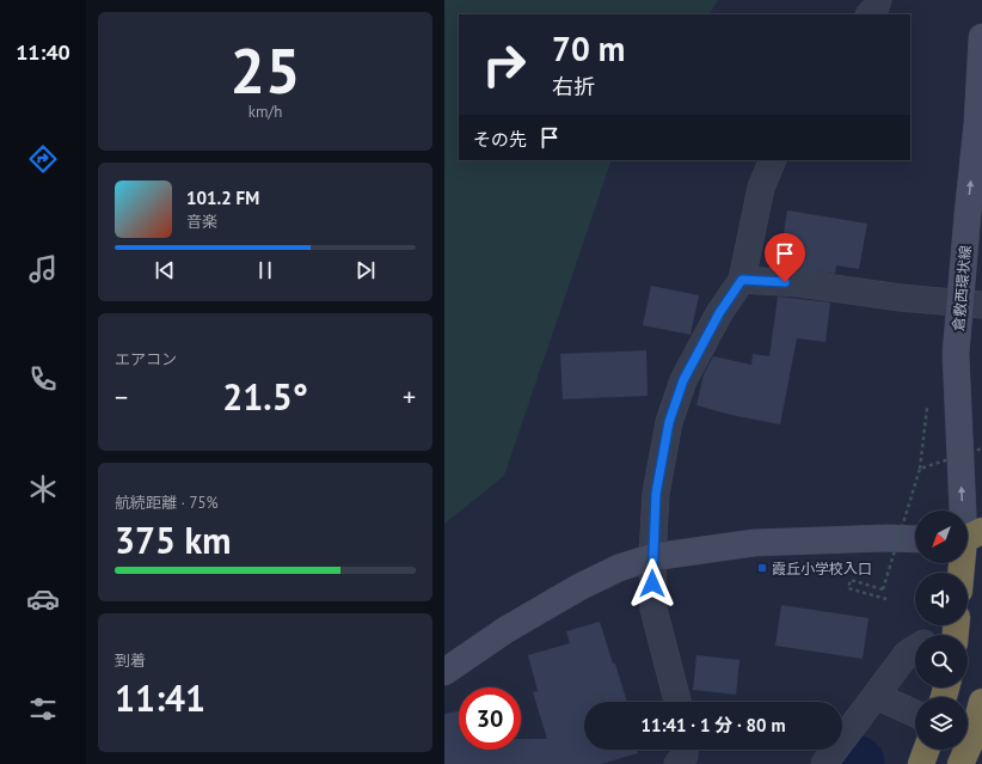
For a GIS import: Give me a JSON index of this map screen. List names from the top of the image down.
{
  "streets": {
    "street": ["倉敷西環状線"]
  },
  "places": {
    "transit": ["霞丘小学校入口"]
  },
  "north": "bottom left",
  "page": {
    "tabs": "11:40",
    "tile": [
      ["25", "km/h"],
      "エアコン",
      ["航続距離 · 75%", "375 km"],
      ["到着", "11:41"]
    ],
    "turn": ["70 m", "右折"],
    "then": "その先",
    "song": ["101.2 FM", "音楽"],
    "heat": ["−", "21.5°", "+"],
    "limit": "30",
    "trip": "11:41 · 1 分 · 80 m"
  }
}
